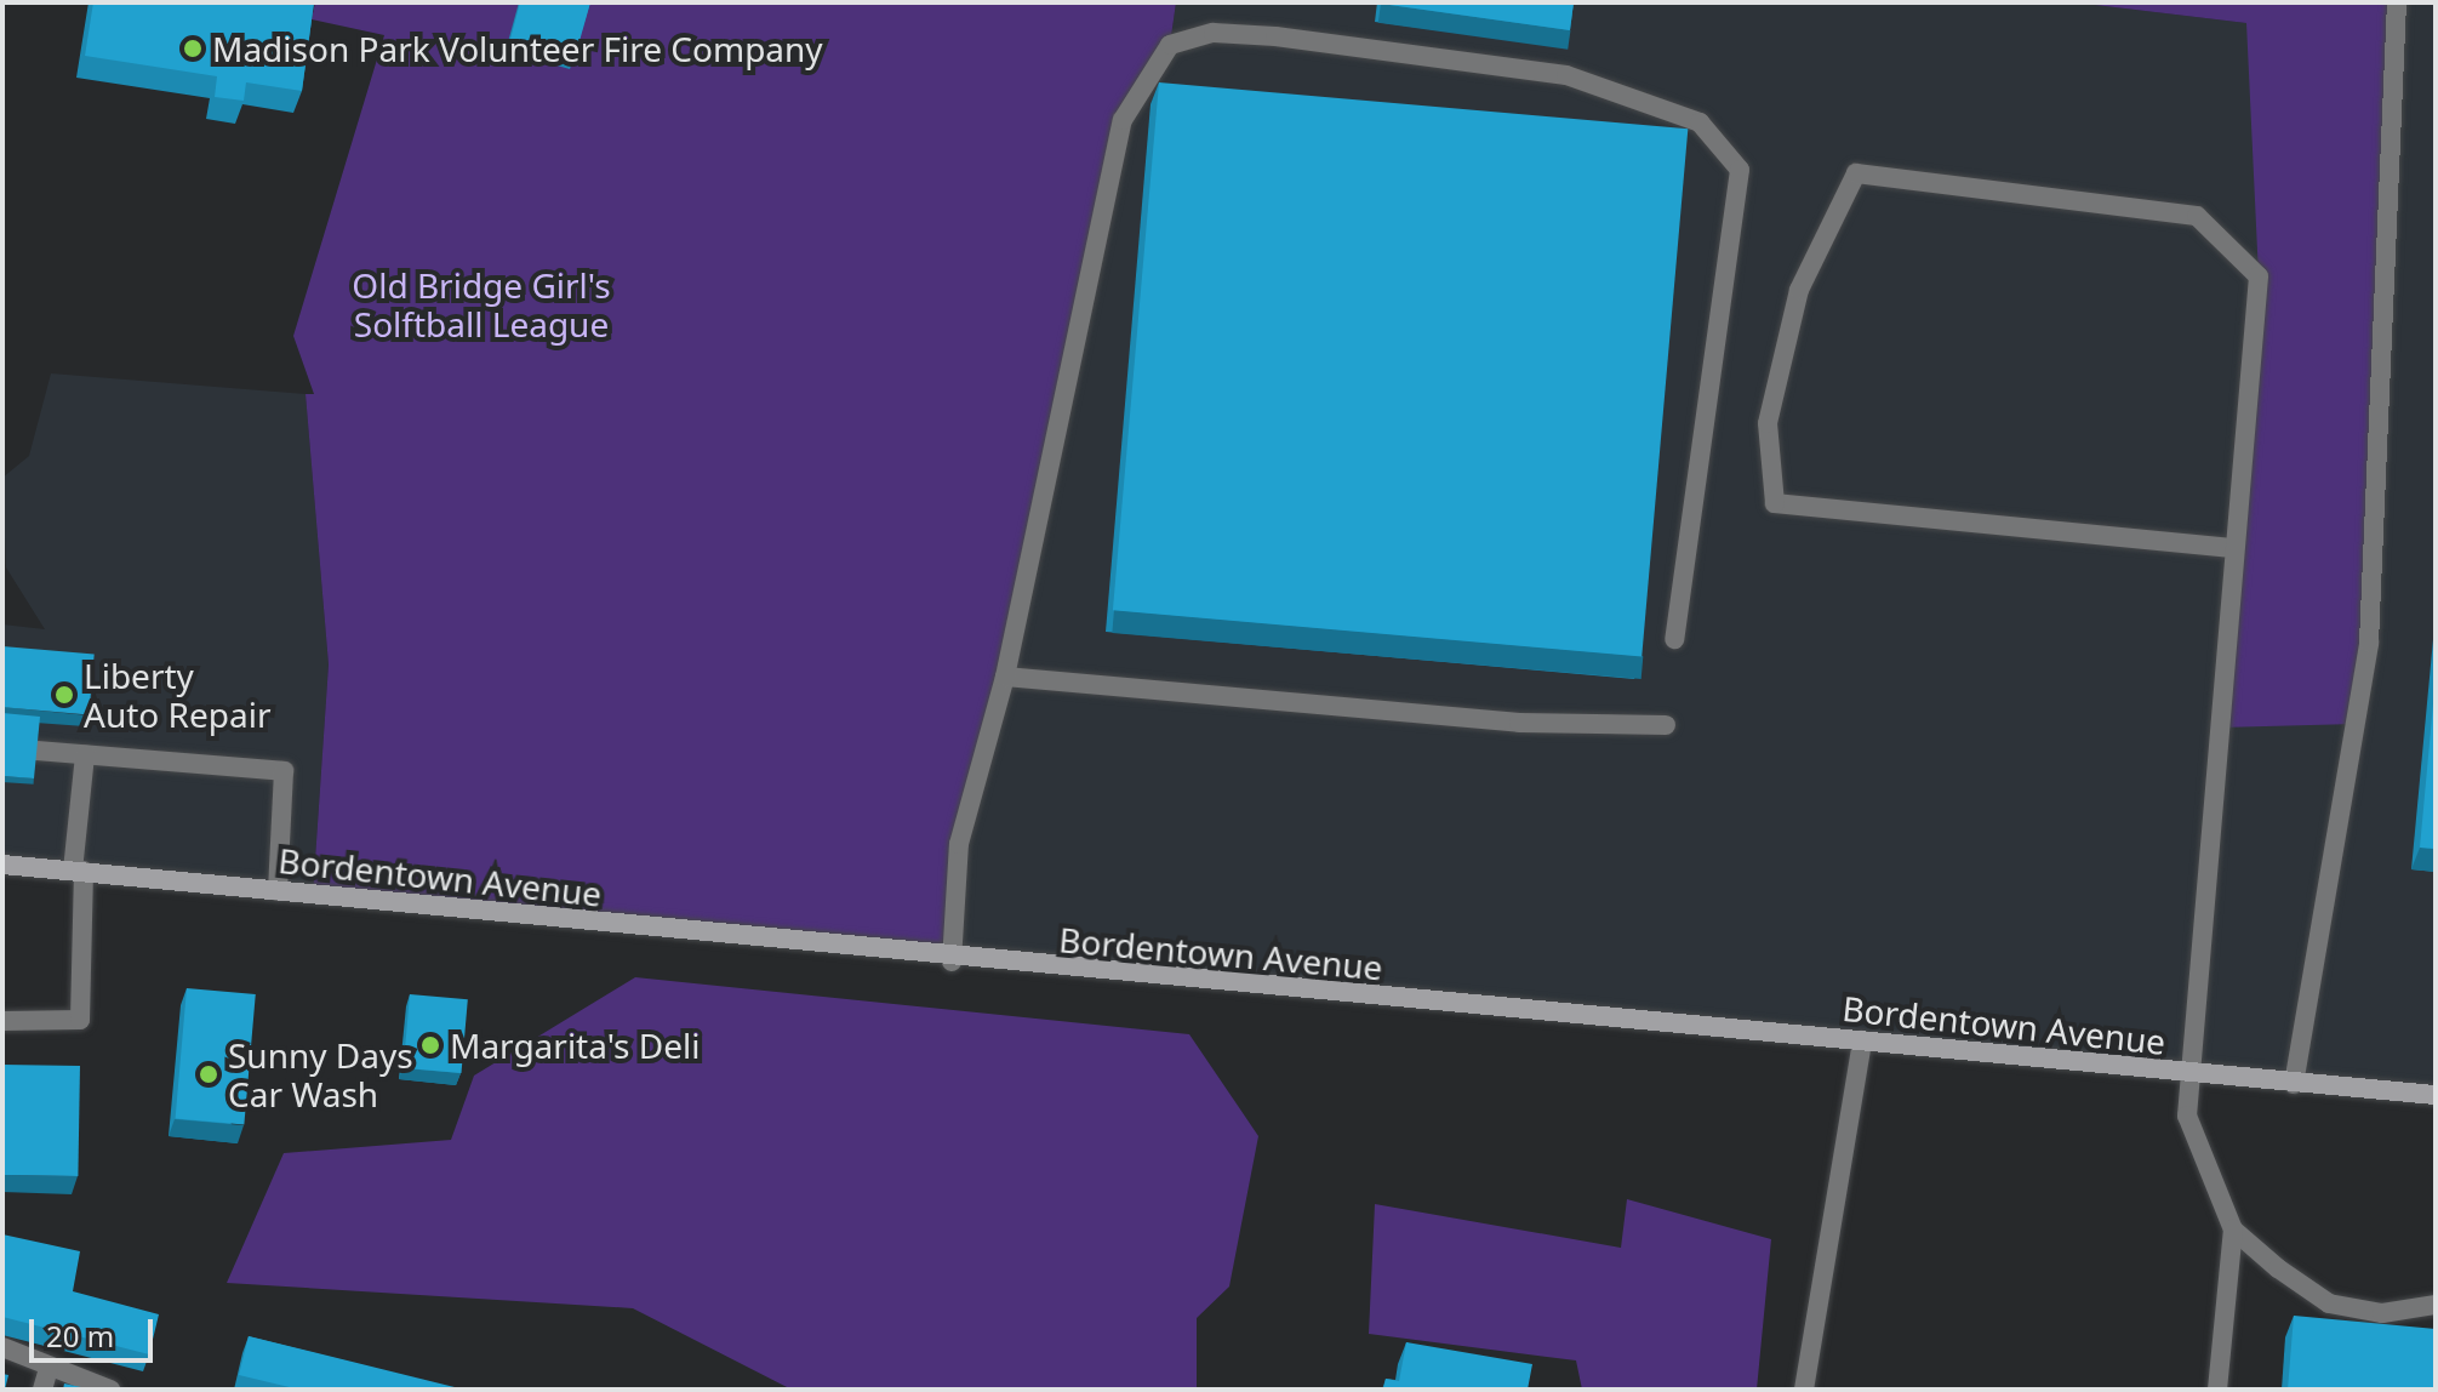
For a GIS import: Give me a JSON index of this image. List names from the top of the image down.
{
  "streets": {
    "street": ["Bordentown Avenue"]
  },
  "parks": ["Old Bridge Girl's Solftball League"],
  "places": [
    "Madison Park Volunteer Fire Company",
    "Liberty Auto Repair",
    "Margarita's Deli",
    "Sunny Days Car Wash"
  ],
  "scale_bar": "20 m"
}
